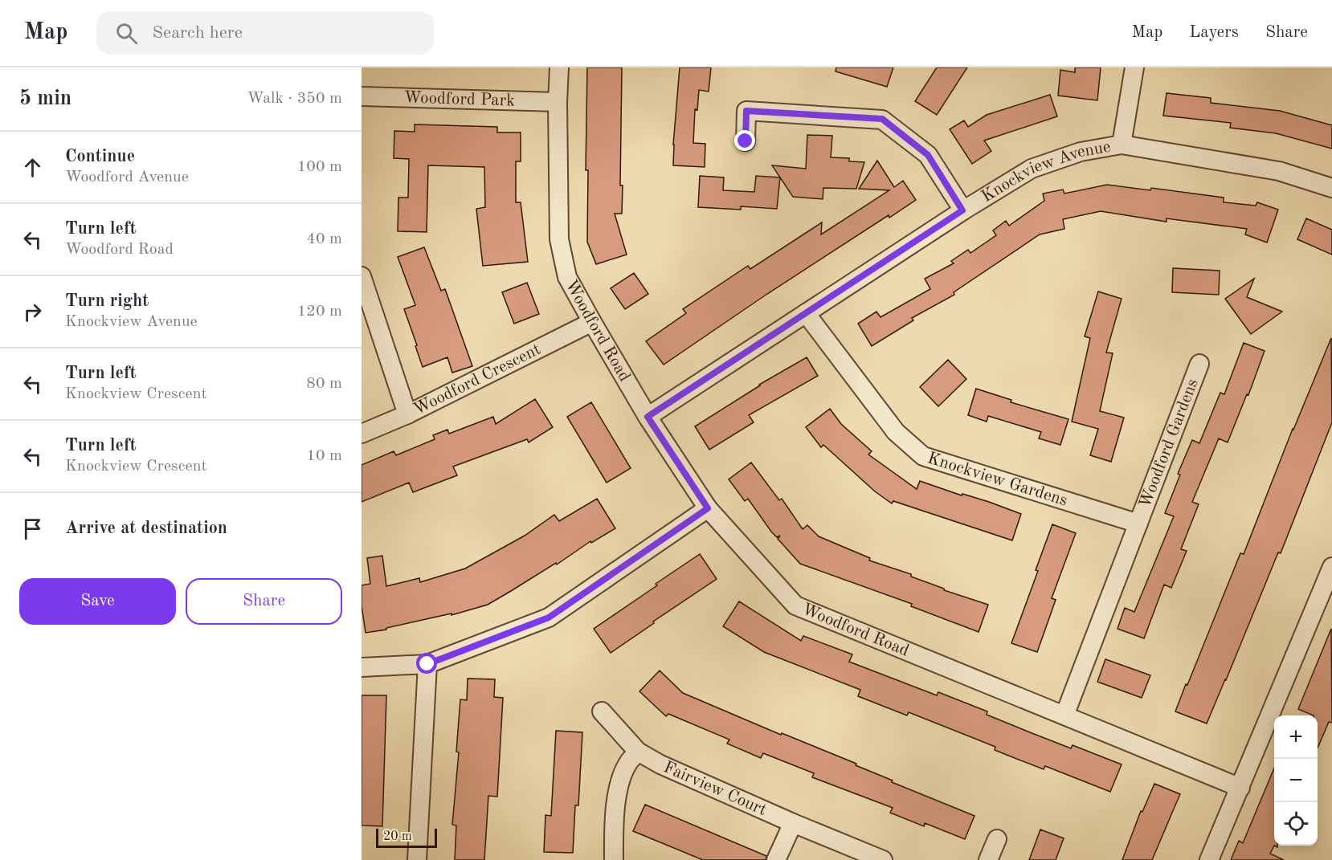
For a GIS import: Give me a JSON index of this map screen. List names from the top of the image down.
{
  "streets": {
    "street": [
      "Woodford Park",
      "Knockview Avenue",
      "Woodford Road",
      "Woodford Crescent",
      "Woodford Gardens",
      "Knockview Gardens",
      "Fairview Court"
    ]
  },
  "crossings": [
    ["Woodford Park", "Woodford Road"],
    ["Knockview Avenue", "Woodford Road"],
    ["Knockview Avenue", "Knockview Gardens"],
    ["Woodford Road", "Woodford Crescent"],
    ["Woodford Road", "Woodford Gardens"],
    ["Woodford Gardens", "Knockview Gardens"]
  ],
  "scale_bar": "20 m",
  "page": {
    "header": "Map",
    "search": "Search here",
    "nav": ["Map", "Layers", "Share"],
    "heading": ["5 min", "Walk · 350 m"],
    "list": [
      ["Continue", "Woodford Avenue", "100 m"],
      ["Turn left", "Woodford Road", "40 m"],
      ["Turn right", "Knockview Avenue", "120 m"],
      ["Turn left", "Knockview Crescent", "80 m"],
      ["Turn left", "Knockview Crescent", "10 m"],
      "Arrive at destination"
    ],
    "buttons": ["Save", "Share"],
    "map_buttons": ["+", "−"],
    "scale": "20 m"
  }
}
